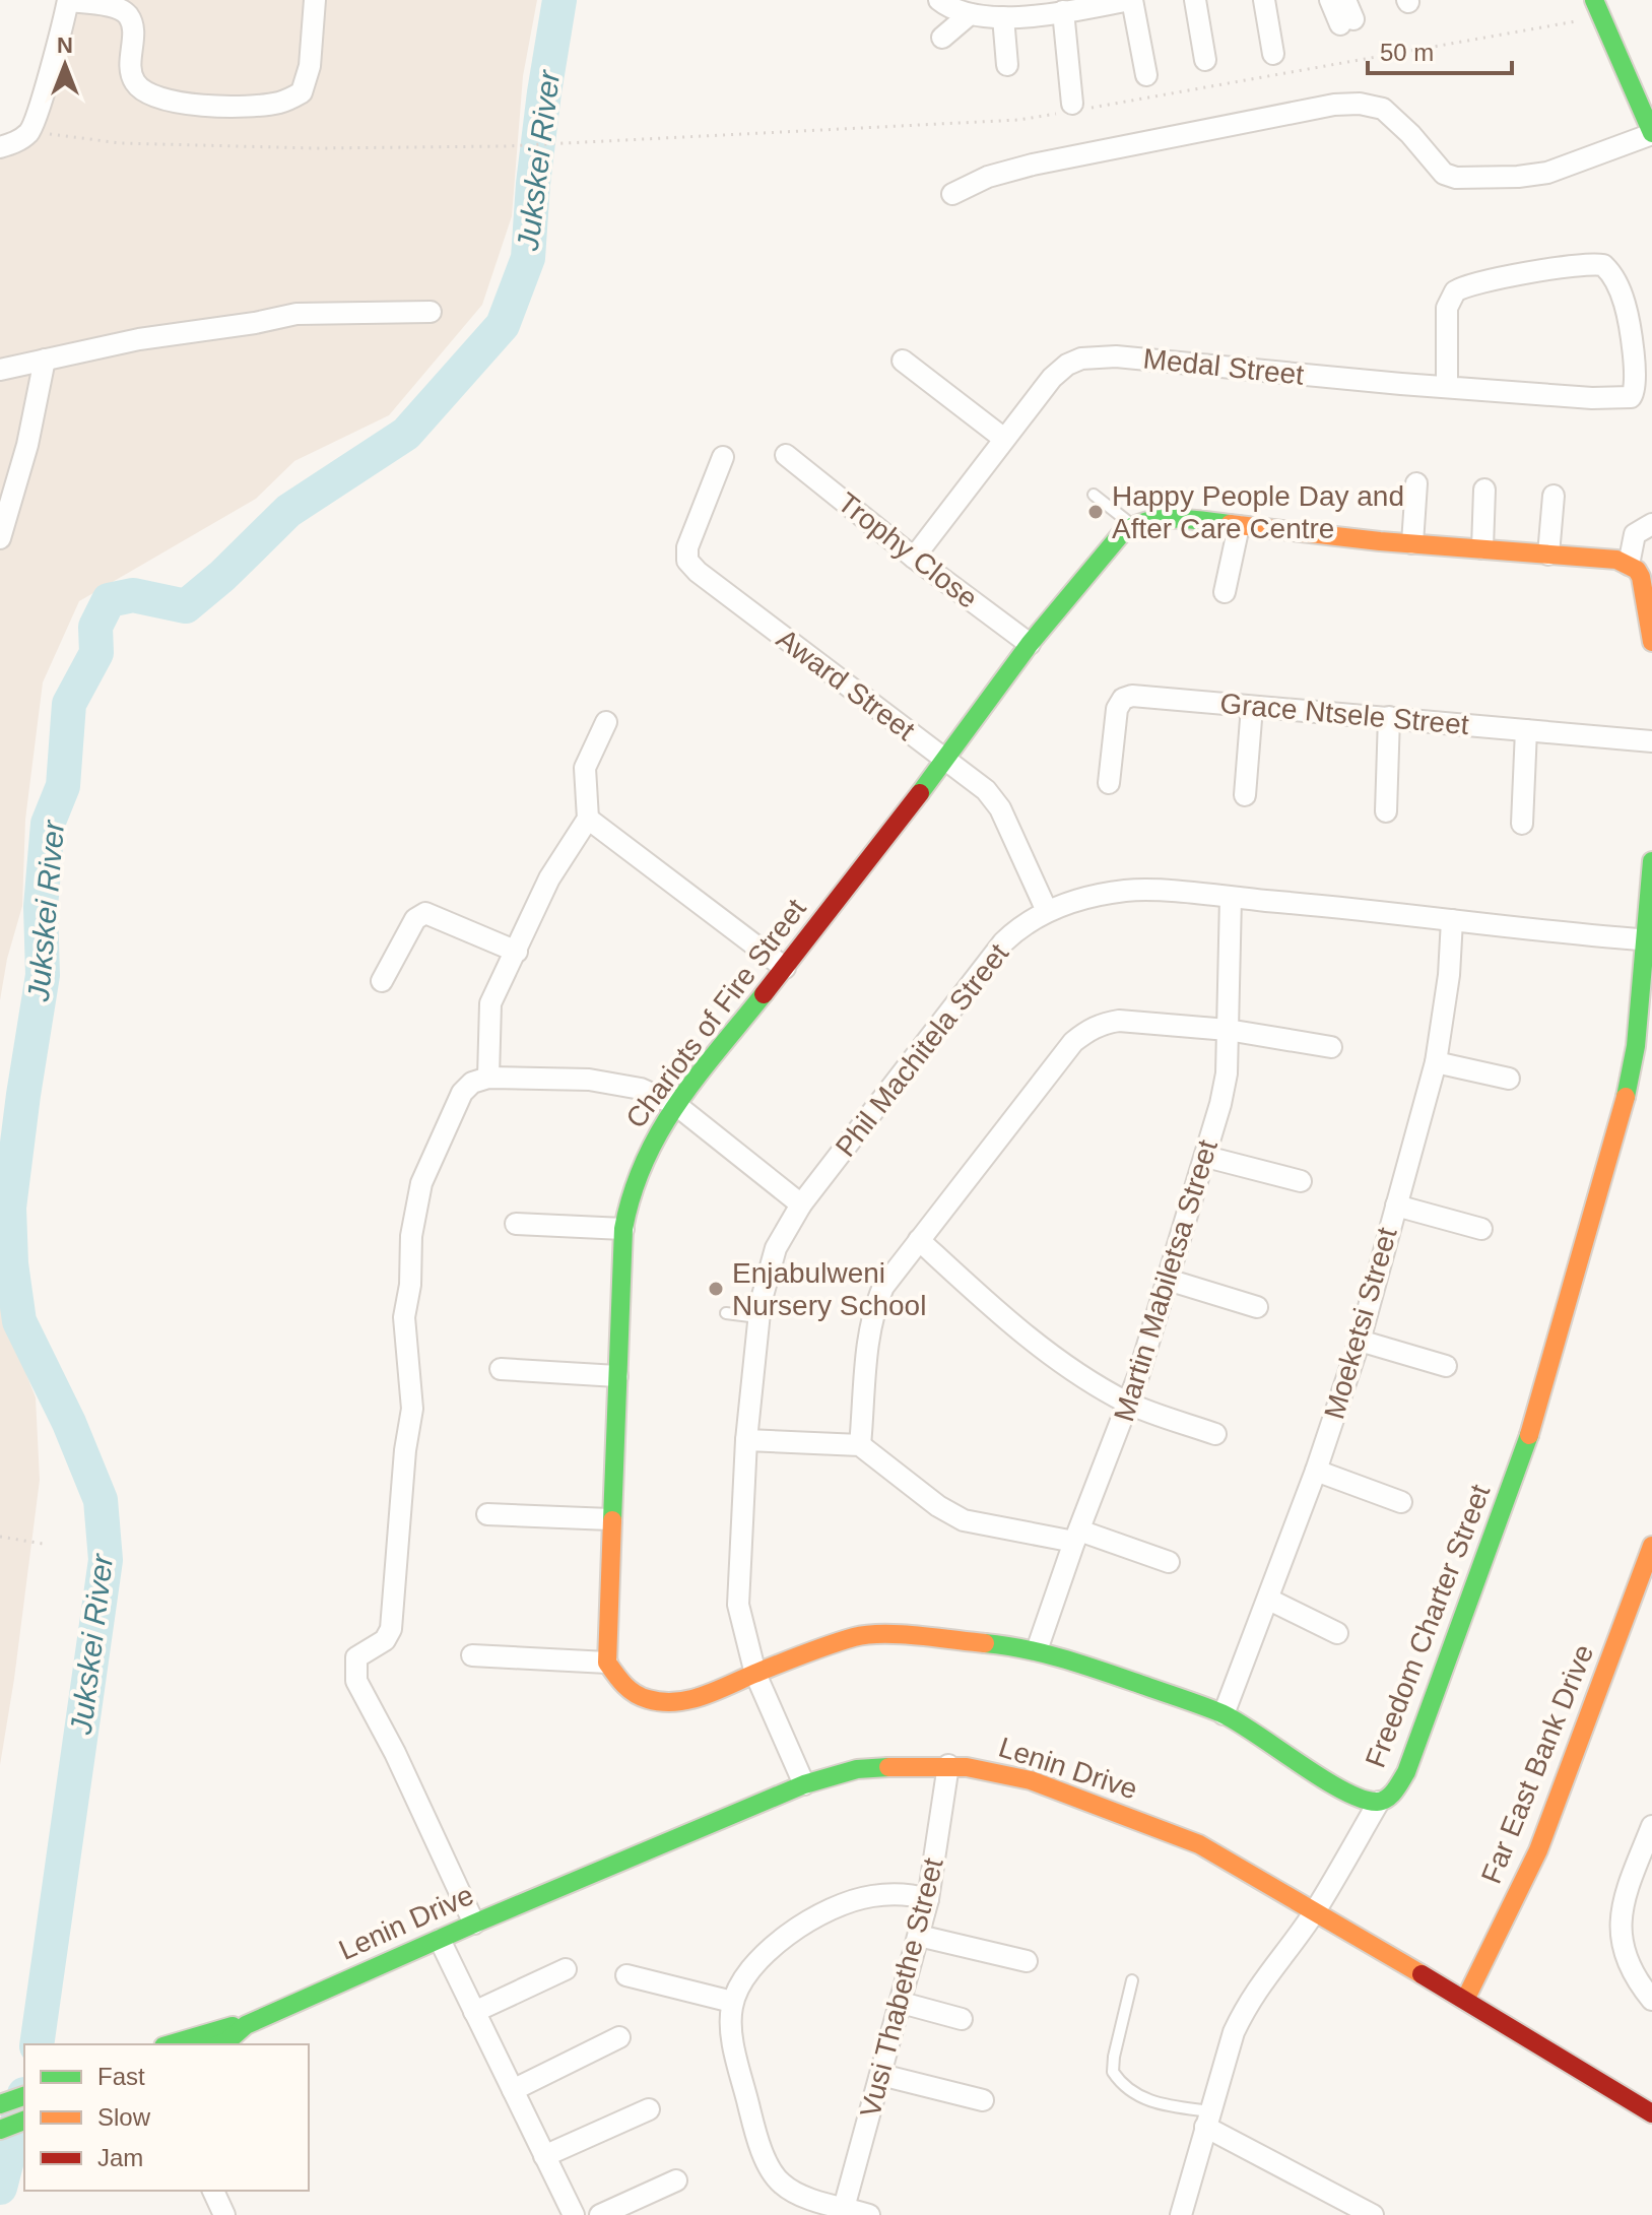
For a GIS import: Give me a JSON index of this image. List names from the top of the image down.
{
  "streets": {
    "street": [
      "Medal Street",
      "Trophy Close",
      "Award Street",
      "Grace Ntsele Street",
      "Chariots of Fire Street",
      "Phil Machitela Street",
      "Martin Mabiletsa Street",
      "Moeketsi Street",
      "Freedom Charter Street",
      "Far East Bank Drive",
      "Lenin Drive",
      "Vusi Thabethe Street"
    ]
  },
  "crossings": [
    ["Medal Street", "Trophy Close"],
    ["Trophy Close", "Chariots of Fire Street"],
    ["Award Street", "Chariots of Fire Street"],
    ["Award Street", "Phil Machitela Street"],
    ["Phil Machitela Street", "Martin Mabiletsa Street"],
    ["Phil Machitela Street", "Moeketsi Street"],
    ["Phil Machitela Street", "Freedom Charter Street"],
    ["Phil Machitela Street", "Lenin Drive"],
    ["Martin Mabiletsa Street", "Freedom Charter Street"],
    ["Moeketsi Street", "Freedom Charter Street"],
    ["Far East Bank Drive", "Lenin Drive"],
    ["Lenin Drive", "Vusi Thabethe Street"]
  ],
  "water": ["Jukskei River"],
  "places": ["Happy People Day and After Care Centre", "Enjabulweni Nursery School"],
  "legend": ["Fast", "Slow", "Jam"],
  "scale_bar": "50 m",
  "north": "top"
}
